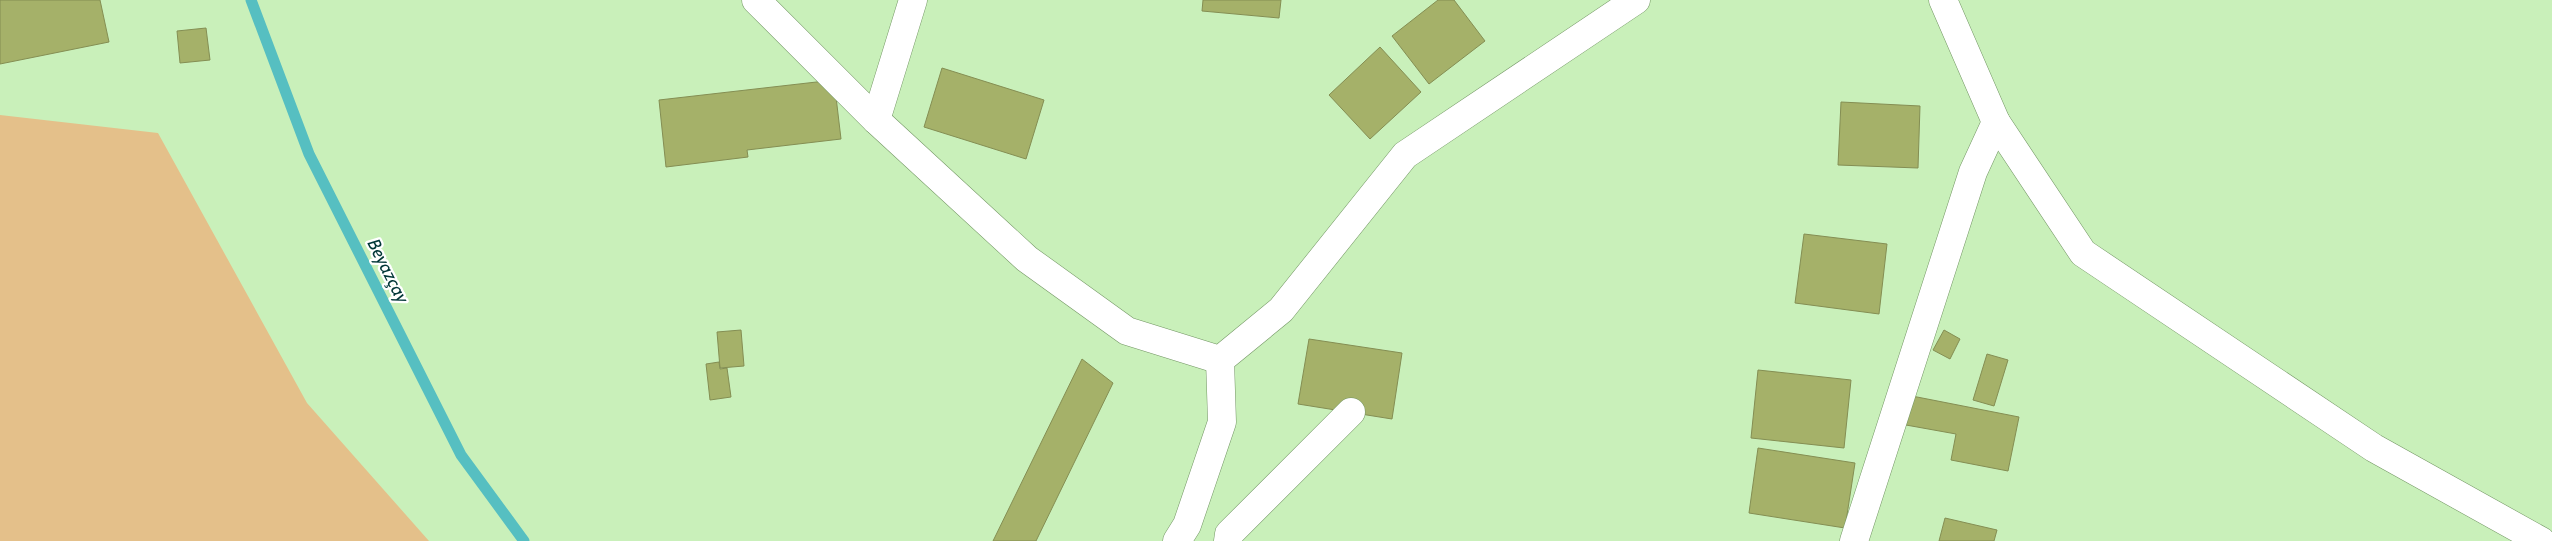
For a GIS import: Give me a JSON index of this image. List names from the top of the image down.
{
  "water": ["Beyazçay"]
}
